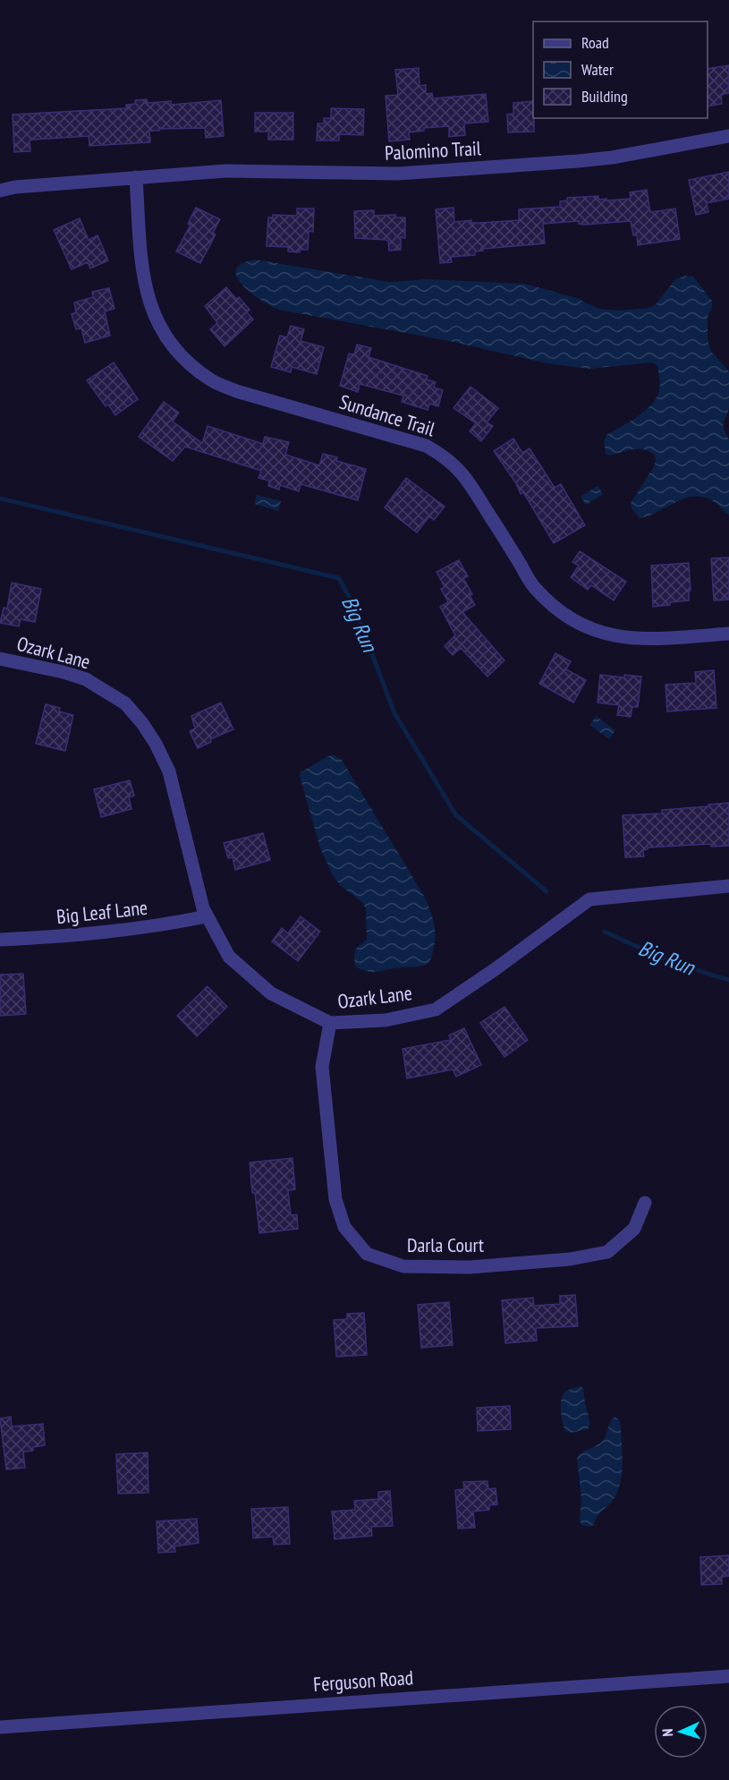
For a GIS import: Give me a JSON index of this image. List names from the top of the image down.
{
  "streets": {
    "street": [
      "Palomino Trail",
      "Sundance Trail",
      "Ozark Lane",
      "Big Leaf Lane",
      "Darla Court",
      "Ferguson Road"
    ]
  },
  "crossings": [
    ["Palomino Trail", "Sundance Trail"],
    ["Ozark Lane", "Big Leaf Lane"],
    ["Ozark Lane", "Darla Court"]
  ],
  "water": ["Big Run"],
  "legend": ["Road", "Water", "Building"],
  "north": "left"
}
